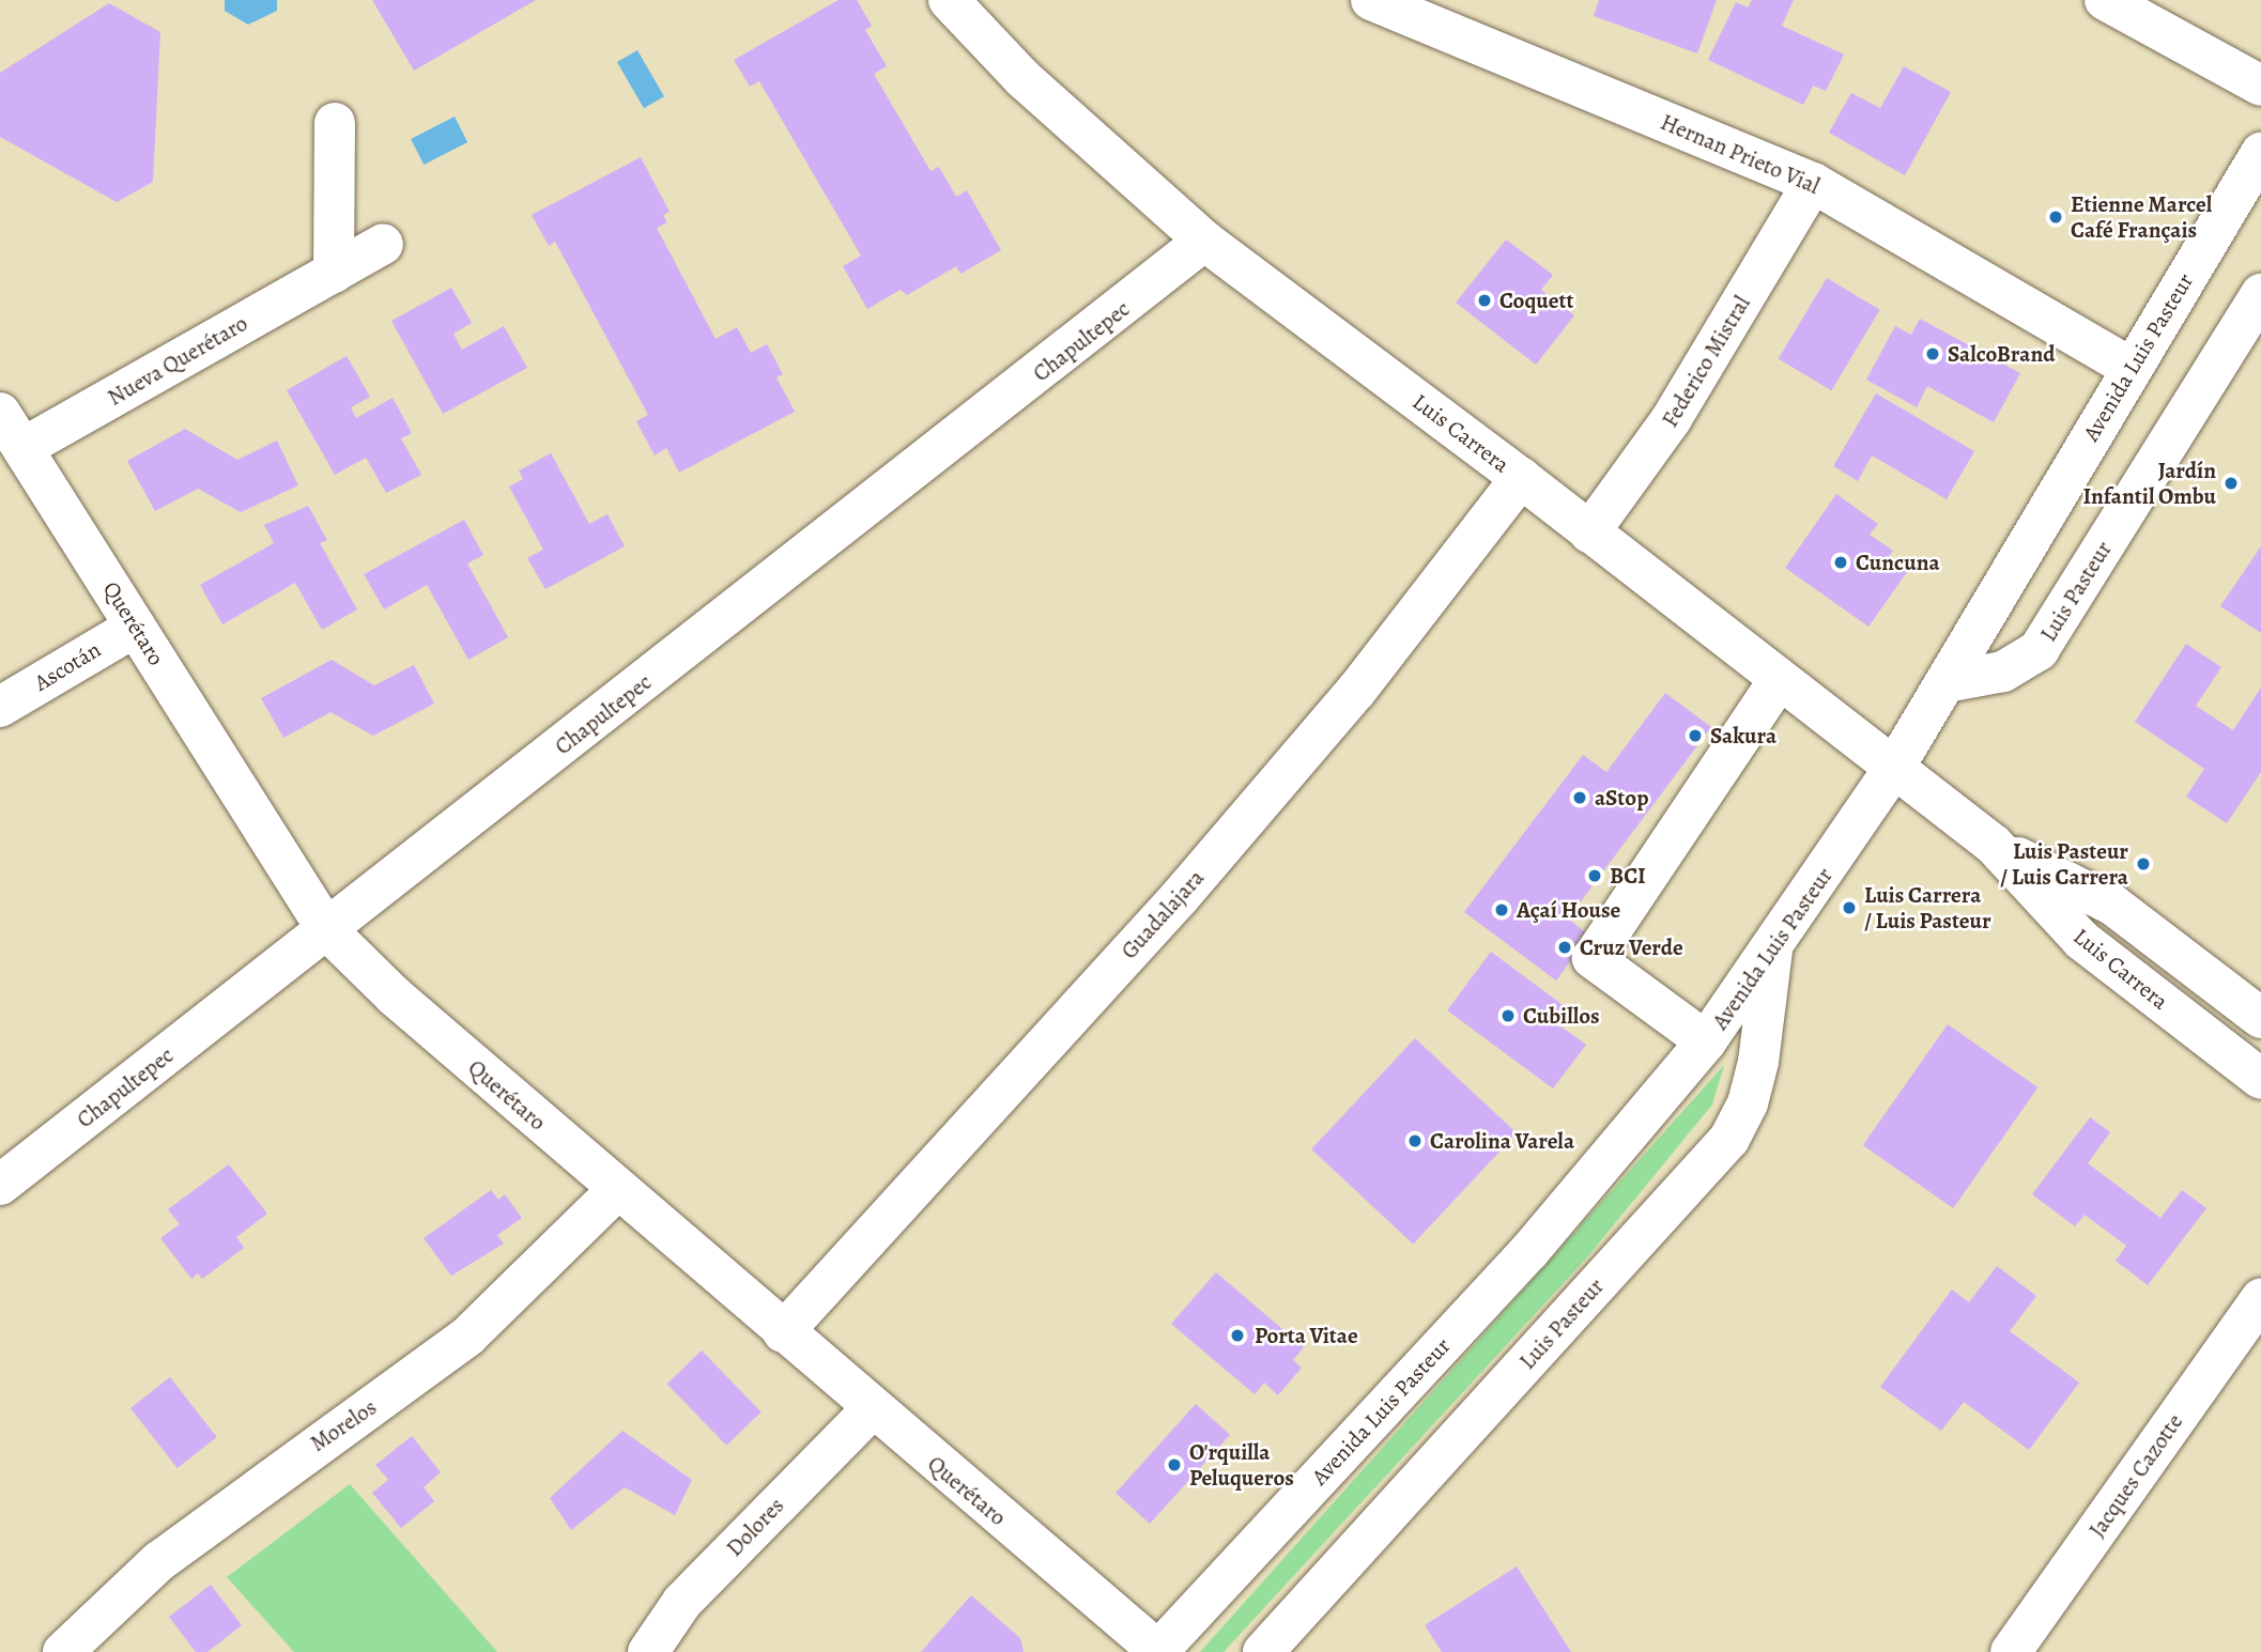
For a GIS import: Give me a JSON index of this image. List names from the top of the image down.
{
  "streets": {
    "street": [
      "Hernan Prieto Vial",
      "Chapultepec",
      "Avenida Luis Pasteur",
      "Nueva Querétaro",
      "Federico Mistral",
      "Luis Carrera",
      "Luis Pasteur",
      "Querétaro",
      "Ascotán",
      "Guadalajara",
      "Morelos",
      "Jacques Cazotte",
      "Dolores"
    ]
  },
  "crossings": [
    ["Hernan Prieto Vial", "Avenida Luis Pasteur"],
    ["Hernan Prieto Vial", "Federico Mistral"],
    ["Chapultepec", "Luis Carrera"],
    ["Chapultepec", "Querétaro"],
    ["Avenida Luis Pasteur", "Luis Carrera"],
    ["Avenida Luis Pasteur", "Luis Pasteur"],
    ["Avenida Luis Pasteur", "Querétaro"],
    ["Nueva Querétaro", "Querétaro"],
    ["Federico Mistral", "Luis Carrera"],
    ["Luis Carrera", "Guadalajara"],
    ["Querétaro", "Ascotán"],
    ["Querétaro", "Guadalajara"],
    ["Querétaro", "Morelos"],
    ["Querétaro", "Dolores"]
  ],
  "places": [
    "Etienne Marcel Café Français",
    "Coquett",
    "SalcoBrand",
    "Jardín Infantil Ombu",
    "Cuncuna",
    "Sakura",
    "aStop",
    "Luis Pasteur / Luis Carrera",
    "BCI",
    "Luis Carrera / Luis Pasteur",
    "Açaí House",
    "Cruz Verde",
    "Cubillos",
    "Carolina Varela",
    "Porta Vitae",
    "O'rquilla Peluqueros"
  ]
}
